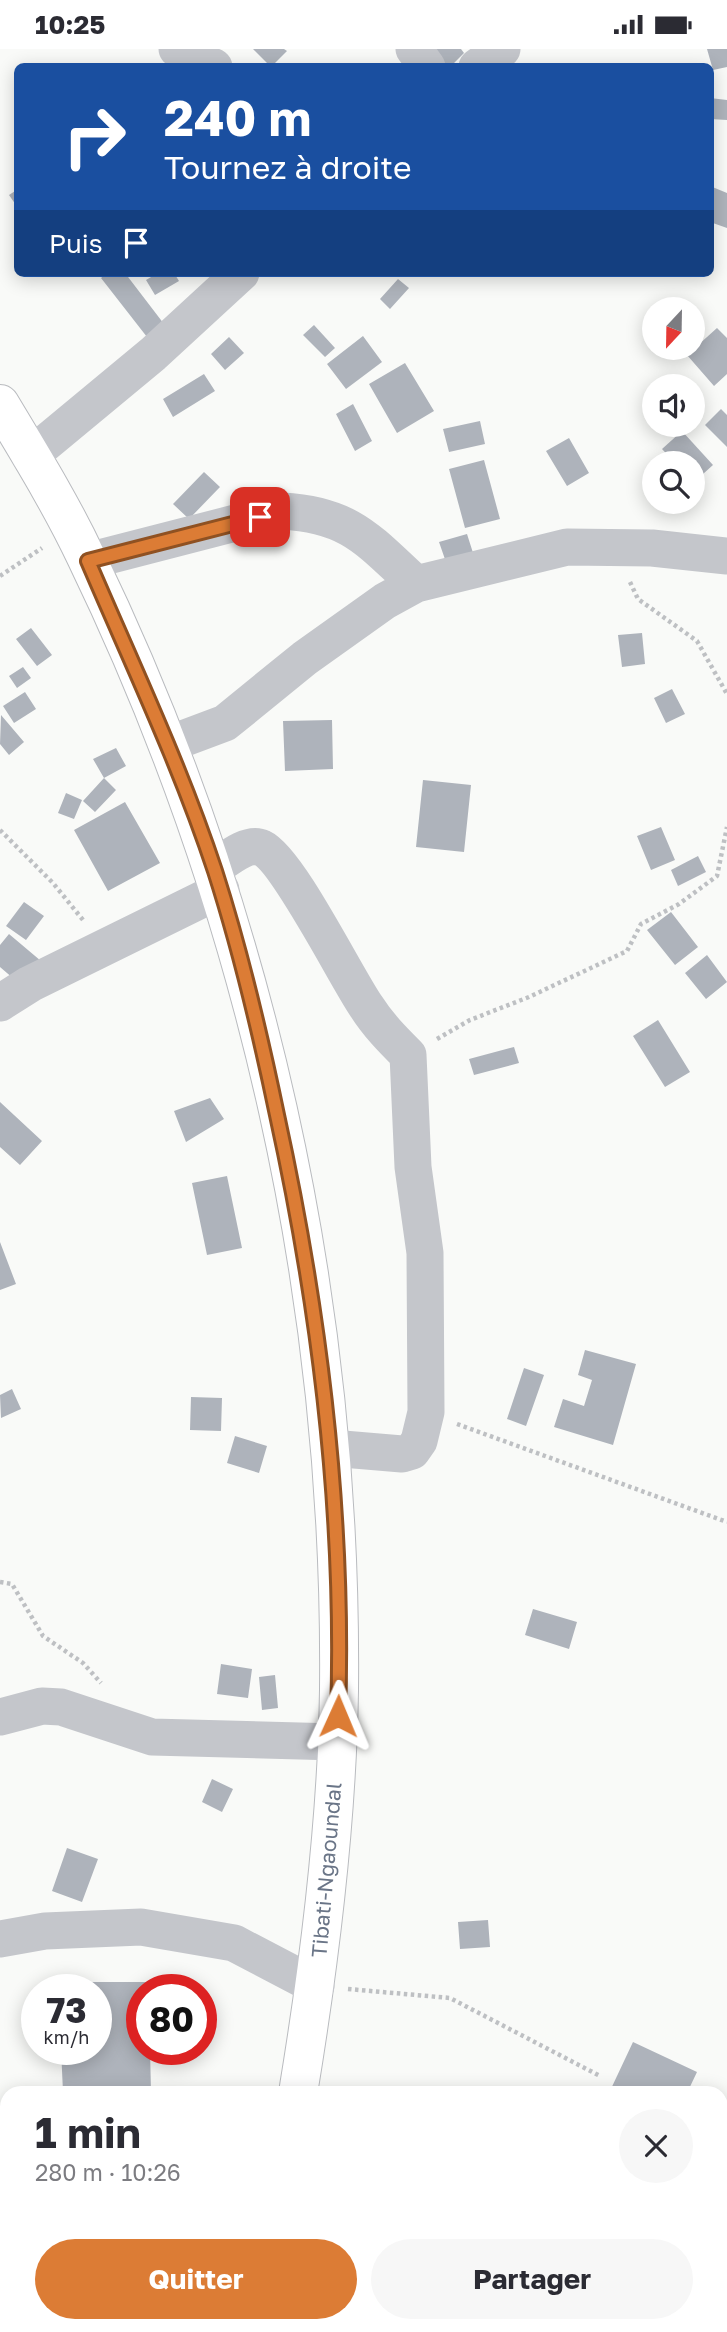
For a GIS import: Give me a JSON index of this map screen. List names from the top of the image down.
{
  "streets": {
    "highway": ["Tibati-Ngaoundal"]
  },
  "north": "bottom",
  "page": {
    "status": "10:25",
    "turn": ["240 m", "Tournez à droite"],
    "then": "Puis",
    "speed": "73 km/h",
    "limit": "80",
    "heading": ["1 min", "280 m · 10:26"],
    "buttons": ["Quitter", "Partager"]
  }
}
